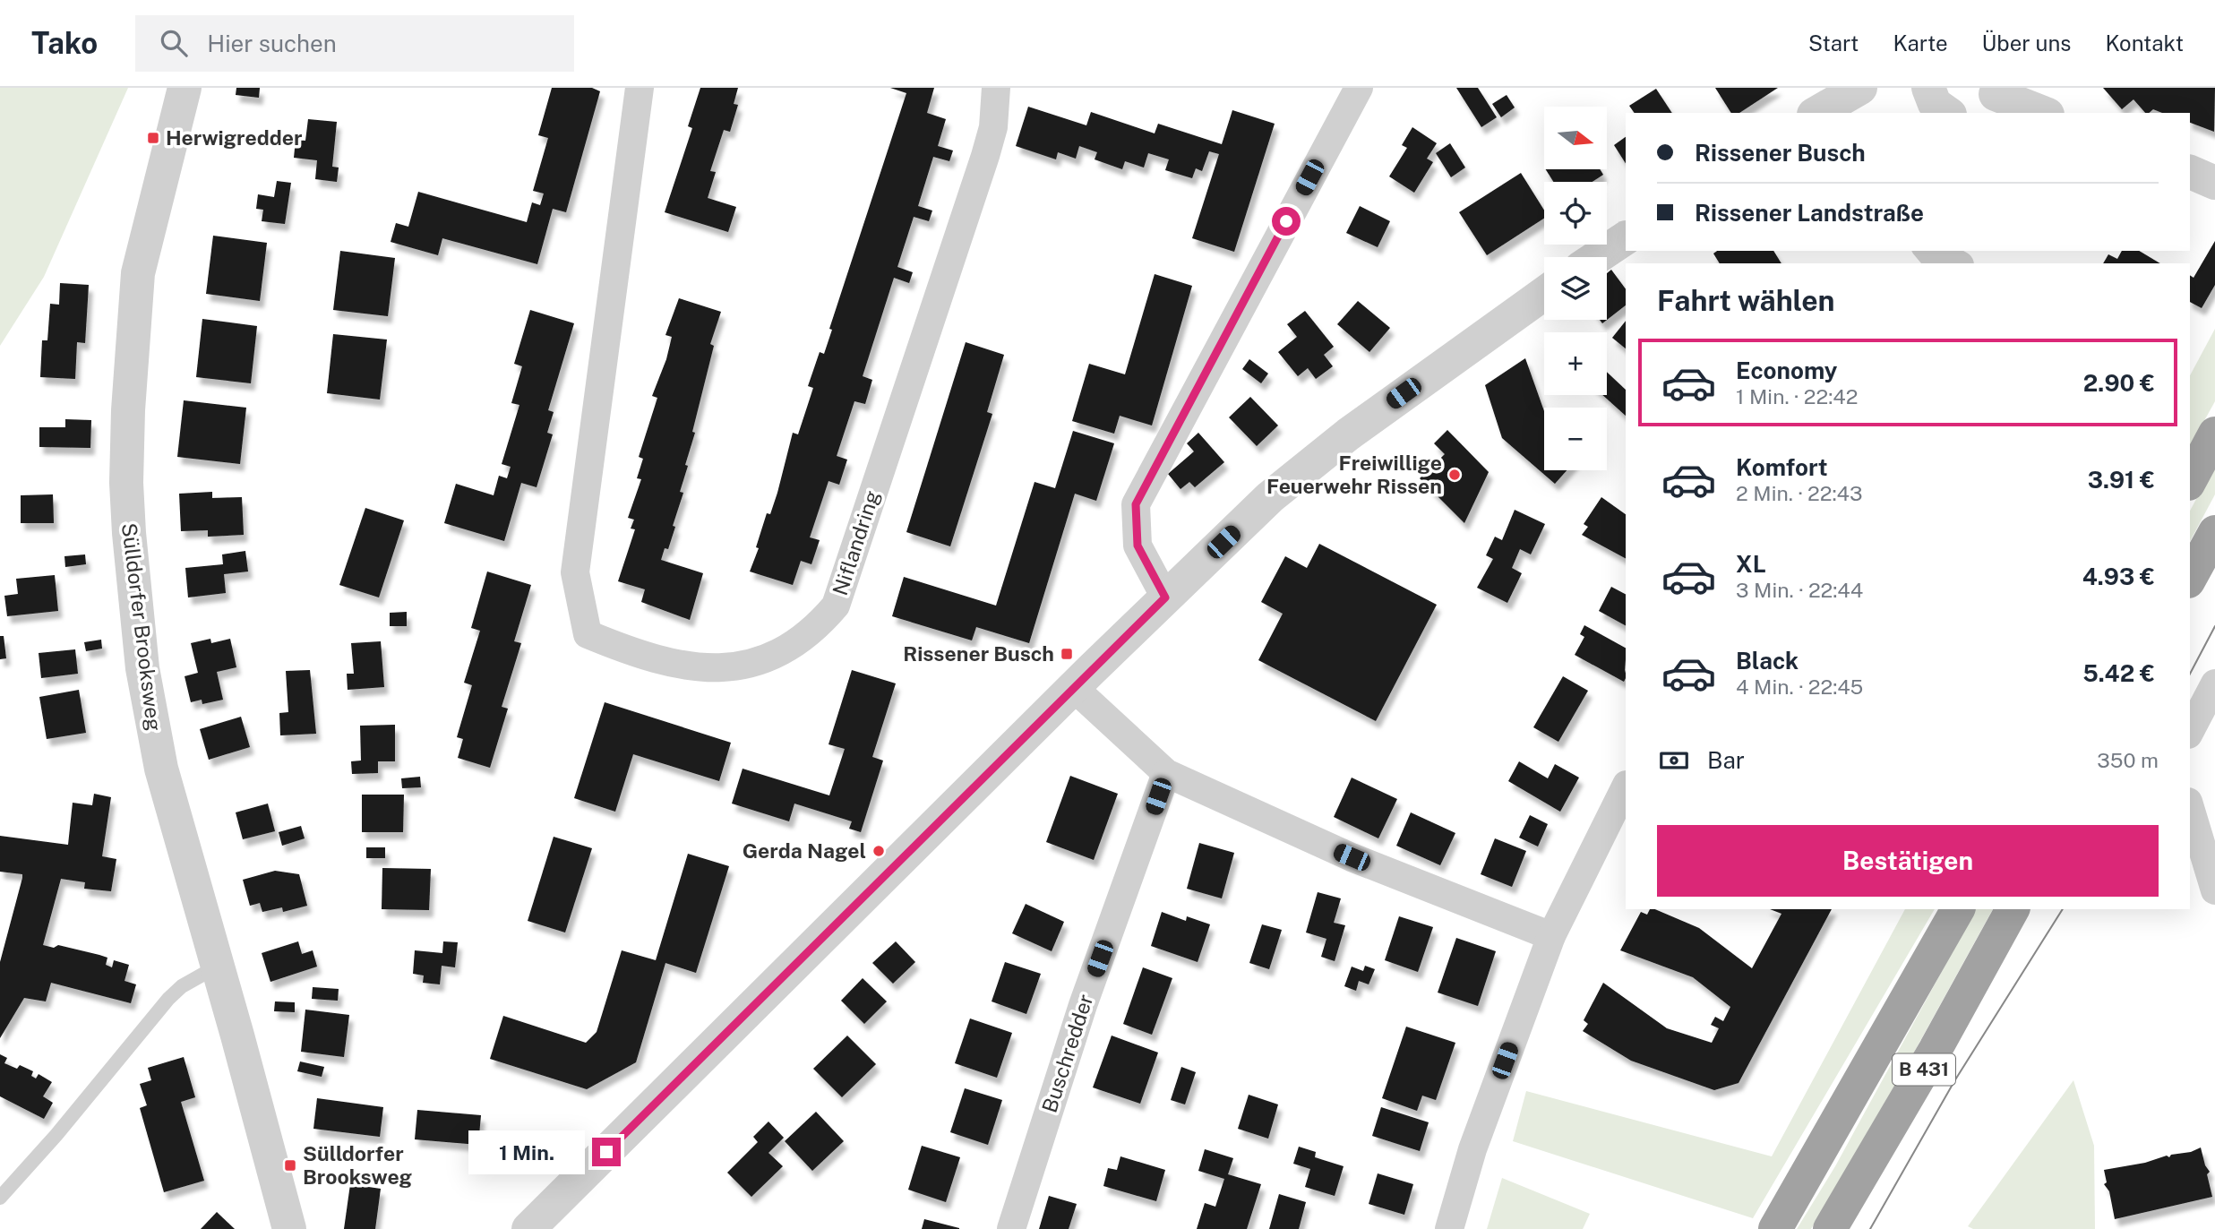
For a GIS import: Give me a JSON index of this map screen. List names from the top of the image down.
{
  "streets": {
    "highway": ["B 431"],
    "street": ["Niflandring", "Sülldorfer Brooksweg", "Buschredder"]
  },
  "places": {
    "transit": ["Herwigredder", "Rissener Busch", "Sülldorfer Brooksweg"],
    "other": ["Freiwillige Feuerwehr Rissen", "Gerda Nagel"]
  },
  "north": "right",
  "page": {
    "header": "Tako",
    "search": "Hier suchen",
    "nav": [
      "Start",
      "Karte",
      "Über uns",
      "Kontakt"
    ],
    "map_buttons": ["+", "−"],
    "banner": ["Rissener Busch", "Rissener Landstraße"],
    "heading": "Fahrt wählen",
    "list": [
      {
        "name": "Economy",
        "note": "1 Min. · 22:42",
        "value": "2.90 €"
      },
      {
        "name": "Komfort",
        "note": "2 Min. · 22:43",
        "value": "3.91 €"
      },
      {
        "name": "XL",
        "note": "3 Min. · 22:44",
        "value": "4.93 €"
      },
      {
        "name": "Black",
        "note": "4 Min. · 22:45",
        "value": "5.42 €"
      }
    ],
    "pay": ["Bar", "350 m"],
    "buttons": "Bestätigen",
    "bubble": "1 Min."
  }
}
